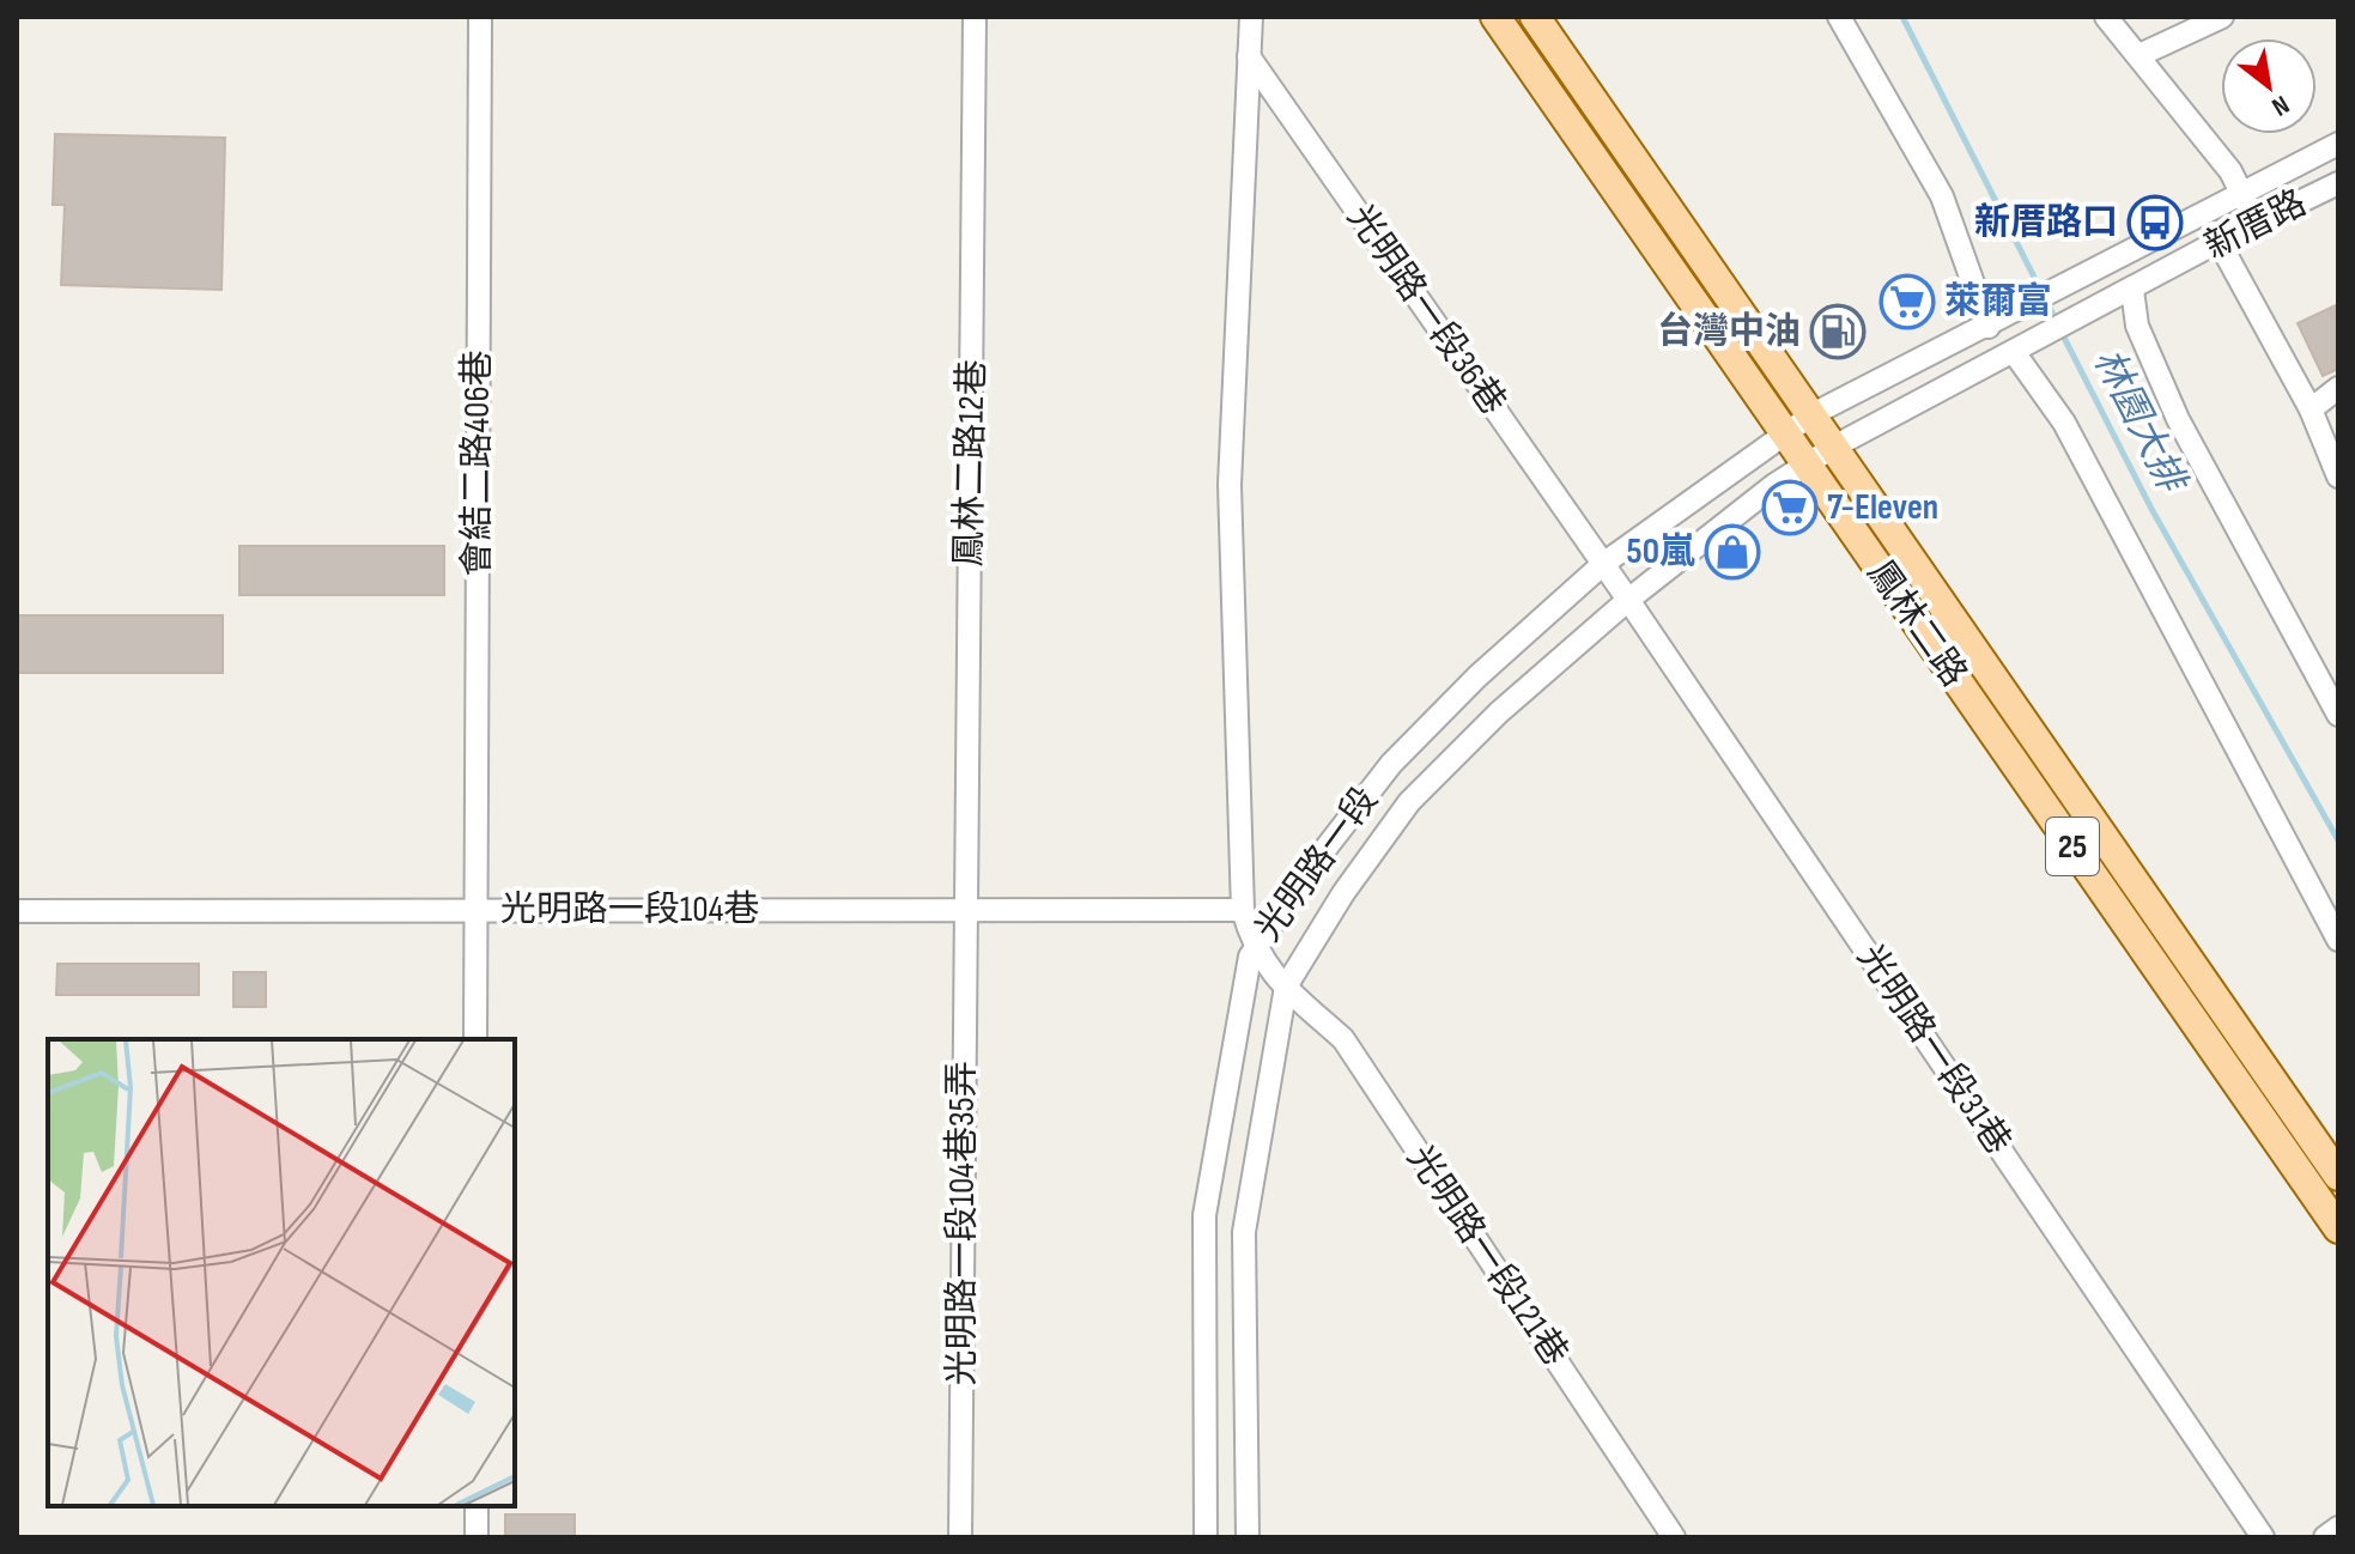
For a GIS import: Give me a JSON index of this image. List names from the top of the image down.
{
  "streets": {
    "main road": ["鳳林二路", "25"],
    "street": [
      "新厝路",
      "光明路一段36巷",
      "會結二路406巷",
      "鳳林二路12巷",
      "光明路一段",
      "光明路一段104巷",
      "光明路一段31巷",
      "光明路一段104巷35弄",
      "光明路一段121巷"
    ]
  },
  "crossings": [
    ["光明路一段36巷", "光明路一段"],
    ["光明路一段36巷", "光明路一段31巷"],
    ["會結二路406巷", "光明路一段104巷"],
    ["鳳林二路12巷", "光明路一段104巷"],
    ["鳳林二路12巷", "光明路一段104巷35弄"],
    ["鳳林二路", "光明路一段"],
    ["光明路一段", "光明路一段31巷"],
    ["光明路一段", "光明路一段121巷"],
    ["光明路一段104巷", "光明路一段104巷35弄"]
  ],
  "water": ["林園大排"],
  "places": {
    "bus stop": ["新厝路口"],
    "supermarket": ["萊爾富", "7-Eleven"],
    "fuel station": ["台灣中油"],
    "shop": ["50嵐"]
  },
  "north": "bottom right"
}
